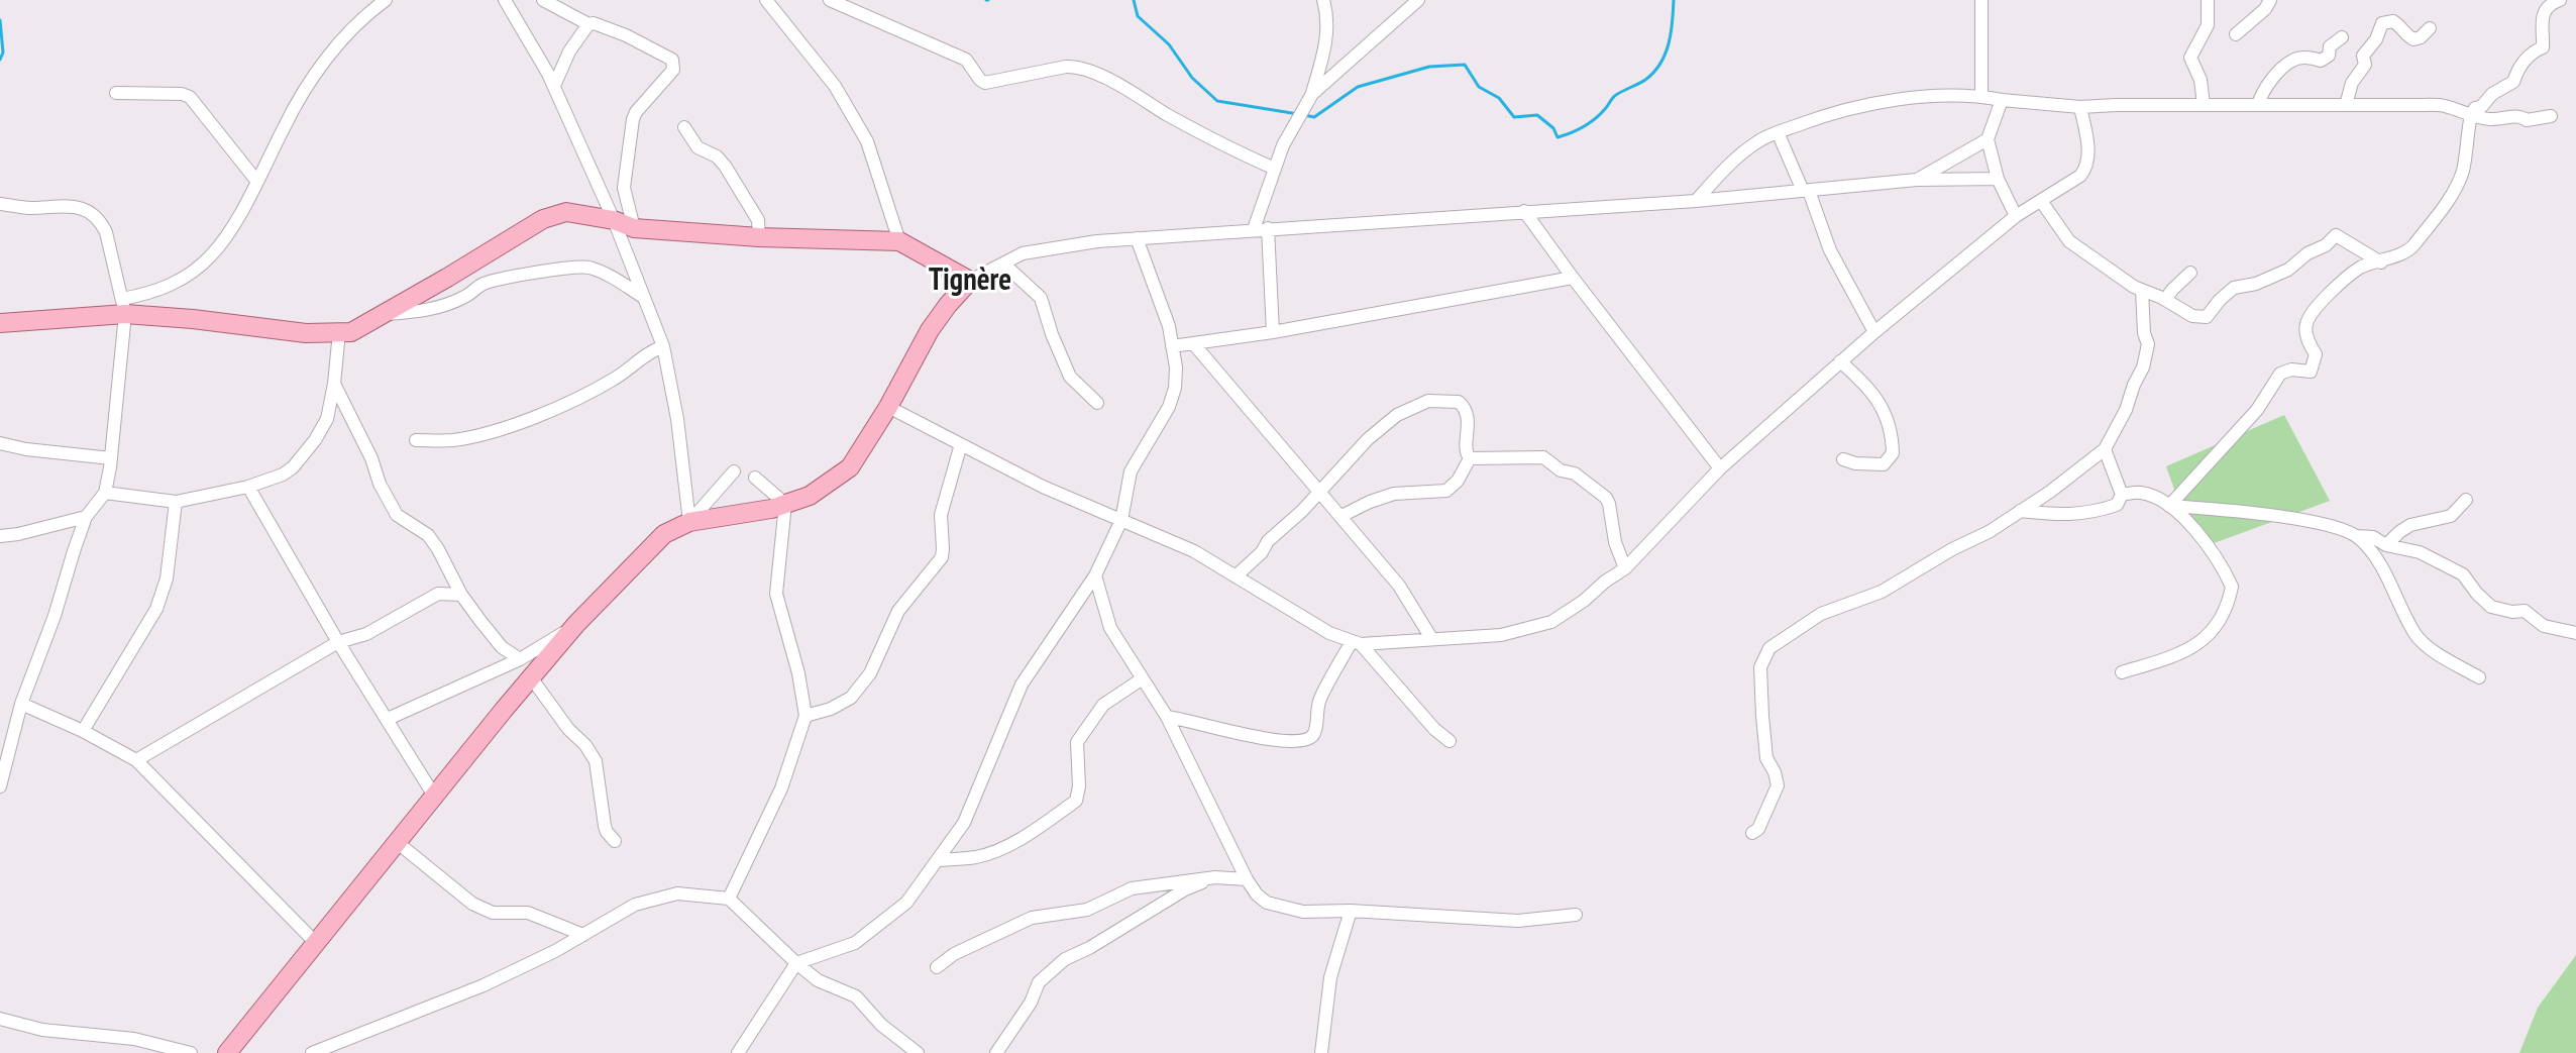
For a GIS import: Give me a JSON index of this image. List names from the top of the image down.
{
  "districts": ["Tignère"]
}
